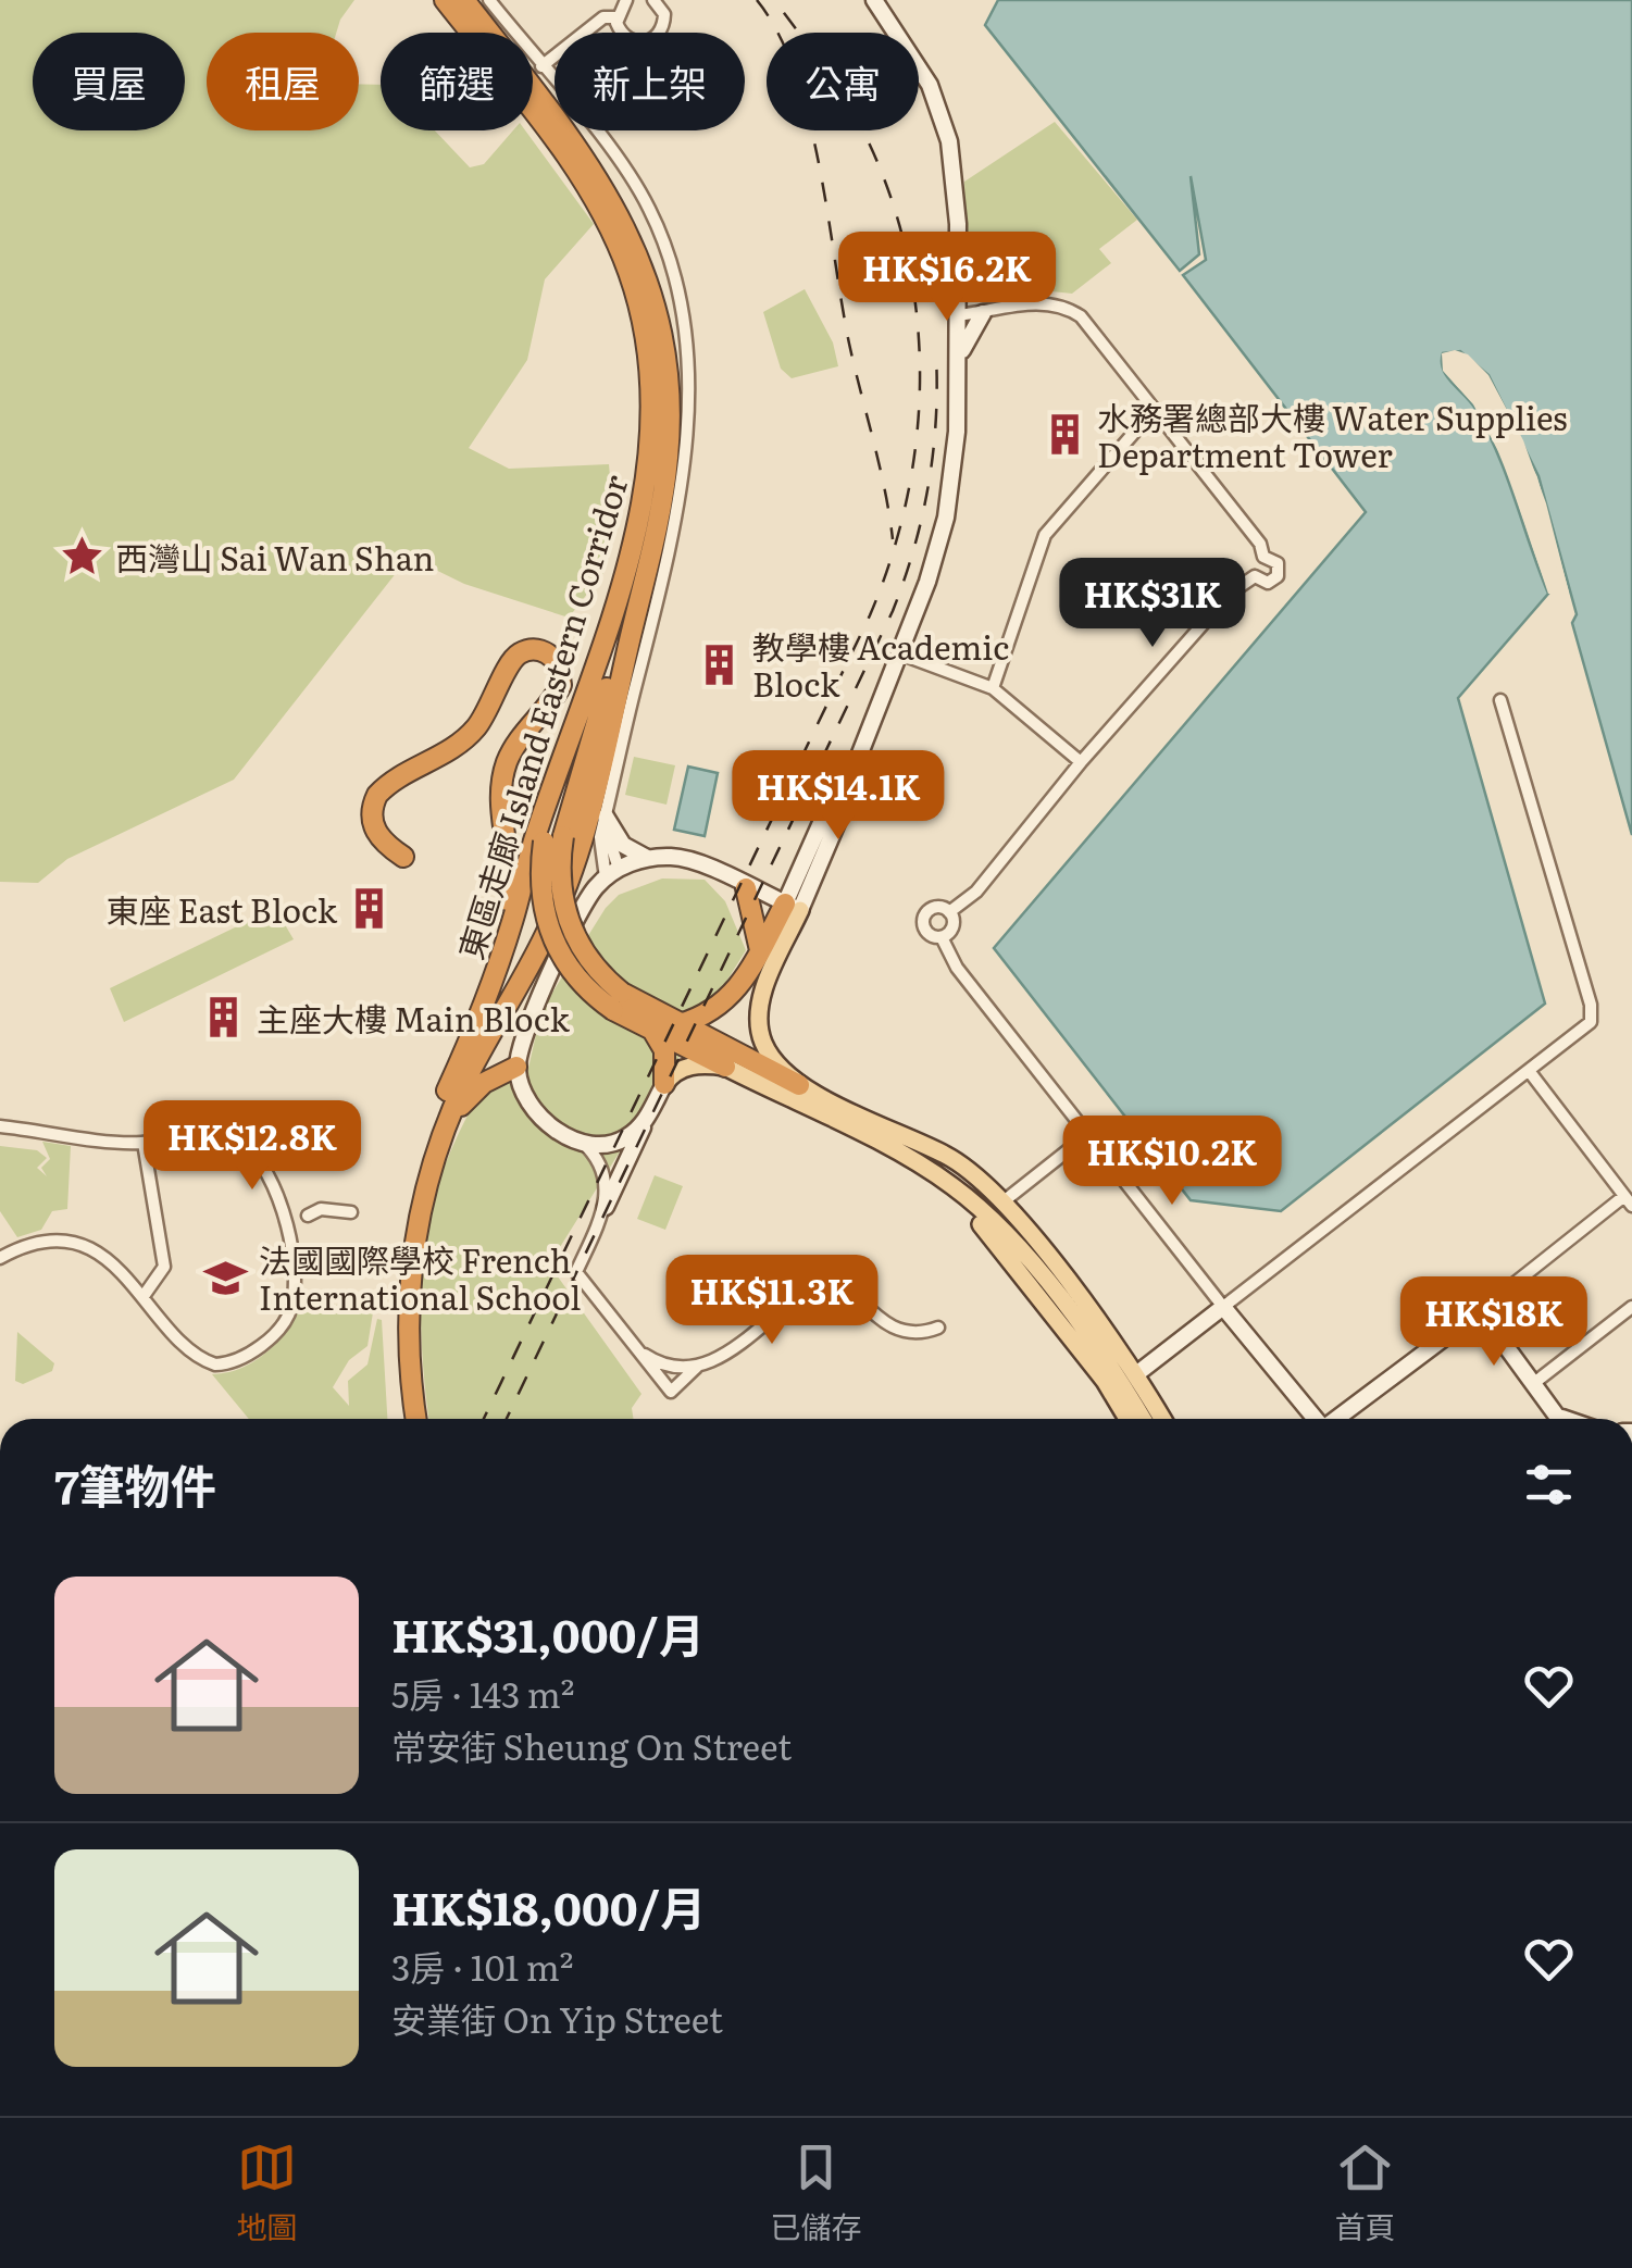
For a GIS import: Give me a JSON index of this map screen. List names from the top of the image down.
{
  "streets": {
    "highway": ["東區走廊 Island Eastern Corridor"]
  },
  "places": {
    "building": [
      "水務署總部大樓 Water Supplies Department Tower",
      "教學樓 Academic Block",
      "東座 East Block",
      "主座大樓 Main Block"
    ],
    "place": ["西灣山 Sai Wan Shan"],
    "school or university": ["法國國際學校 French International School"]
  },
  "page": {
    "chip": [
      "買屋",
      "租屋",
      "篩選",
      "新上架",
      "公寓"
    ],
    "price": [
      "HK$16.2K",
      "HK$31K",
      "HK$14.1K",
      "HK$12.8K",
      "HK$10.2K",
      "HK$11.3K",
      "HK$18K"
    ],
    "heading": "7筆物件",
    "list": [
      {
        "name": "HK$31,000/月",
        "note": "5房 · 143 m² · 常安街 Sheung On Street"
      },
      {
        "name": "HK$18,000/月",
        "note": "3房 · 101 m² · 安業街 On Yip Street"
      }
    ],
    "tabs": ["地圖", "已儲存", "首頁"]
  }
}
